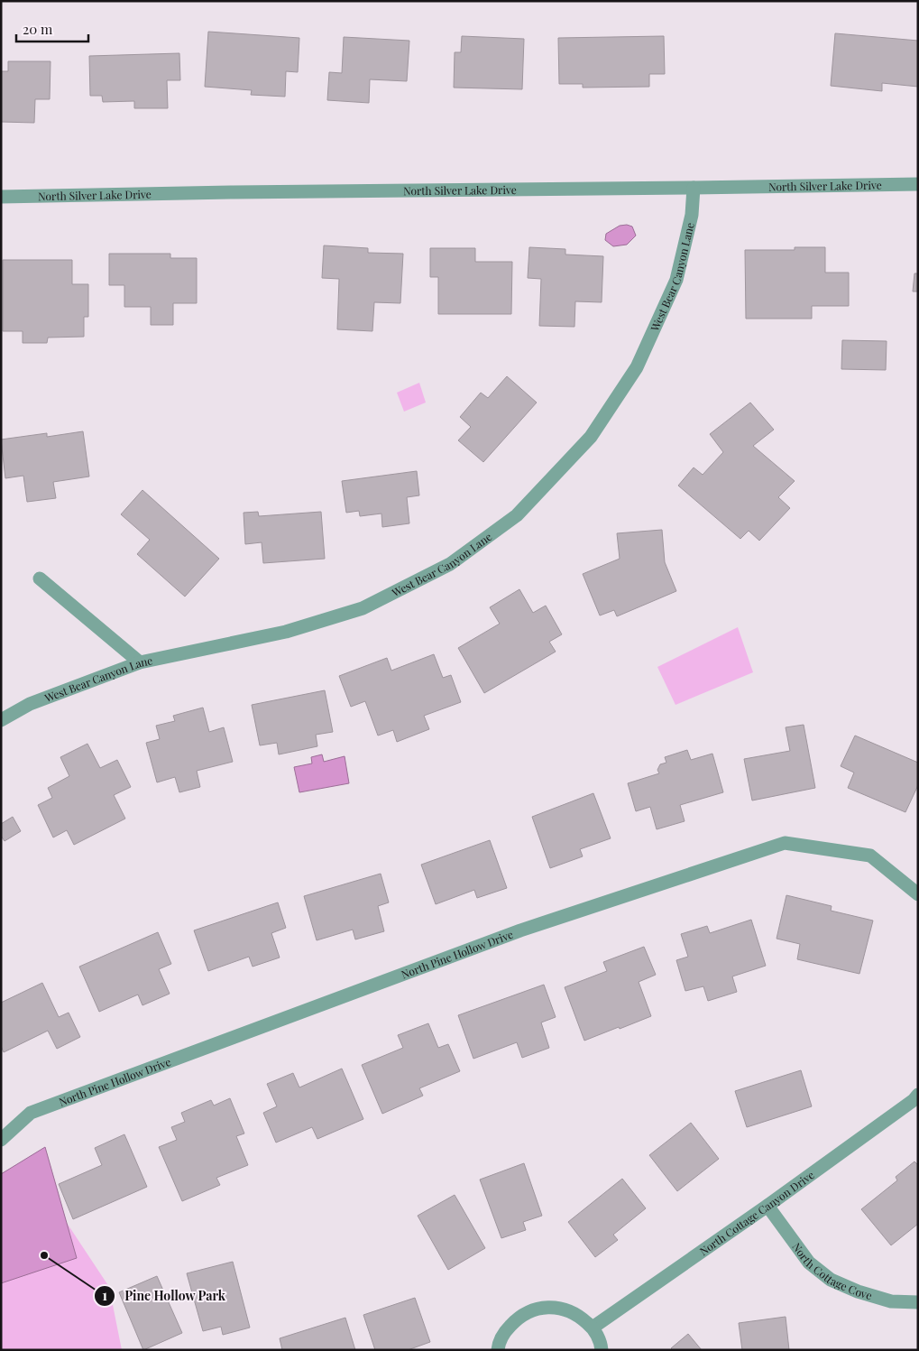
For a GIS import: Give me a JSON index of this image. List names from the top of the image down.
{
  "streets": {
    "street": [
      "North Silver Lake Drive",
      "West Bear Canyon Lane",
      "North Pine Hollow Drive",
      "North Cottage Canyon Drive",
      "North Cottage Cove"
    ]
  },
  "crossings": [
    ["North Silver Lake Drive", "West Bear Canyon Lane"],
    ["North Cottage Canyon Drive", "North Cottage Cove"]
  ],
  "places": ["Pine Hollow Park"],
  "scale_bar": "20 m"
}
